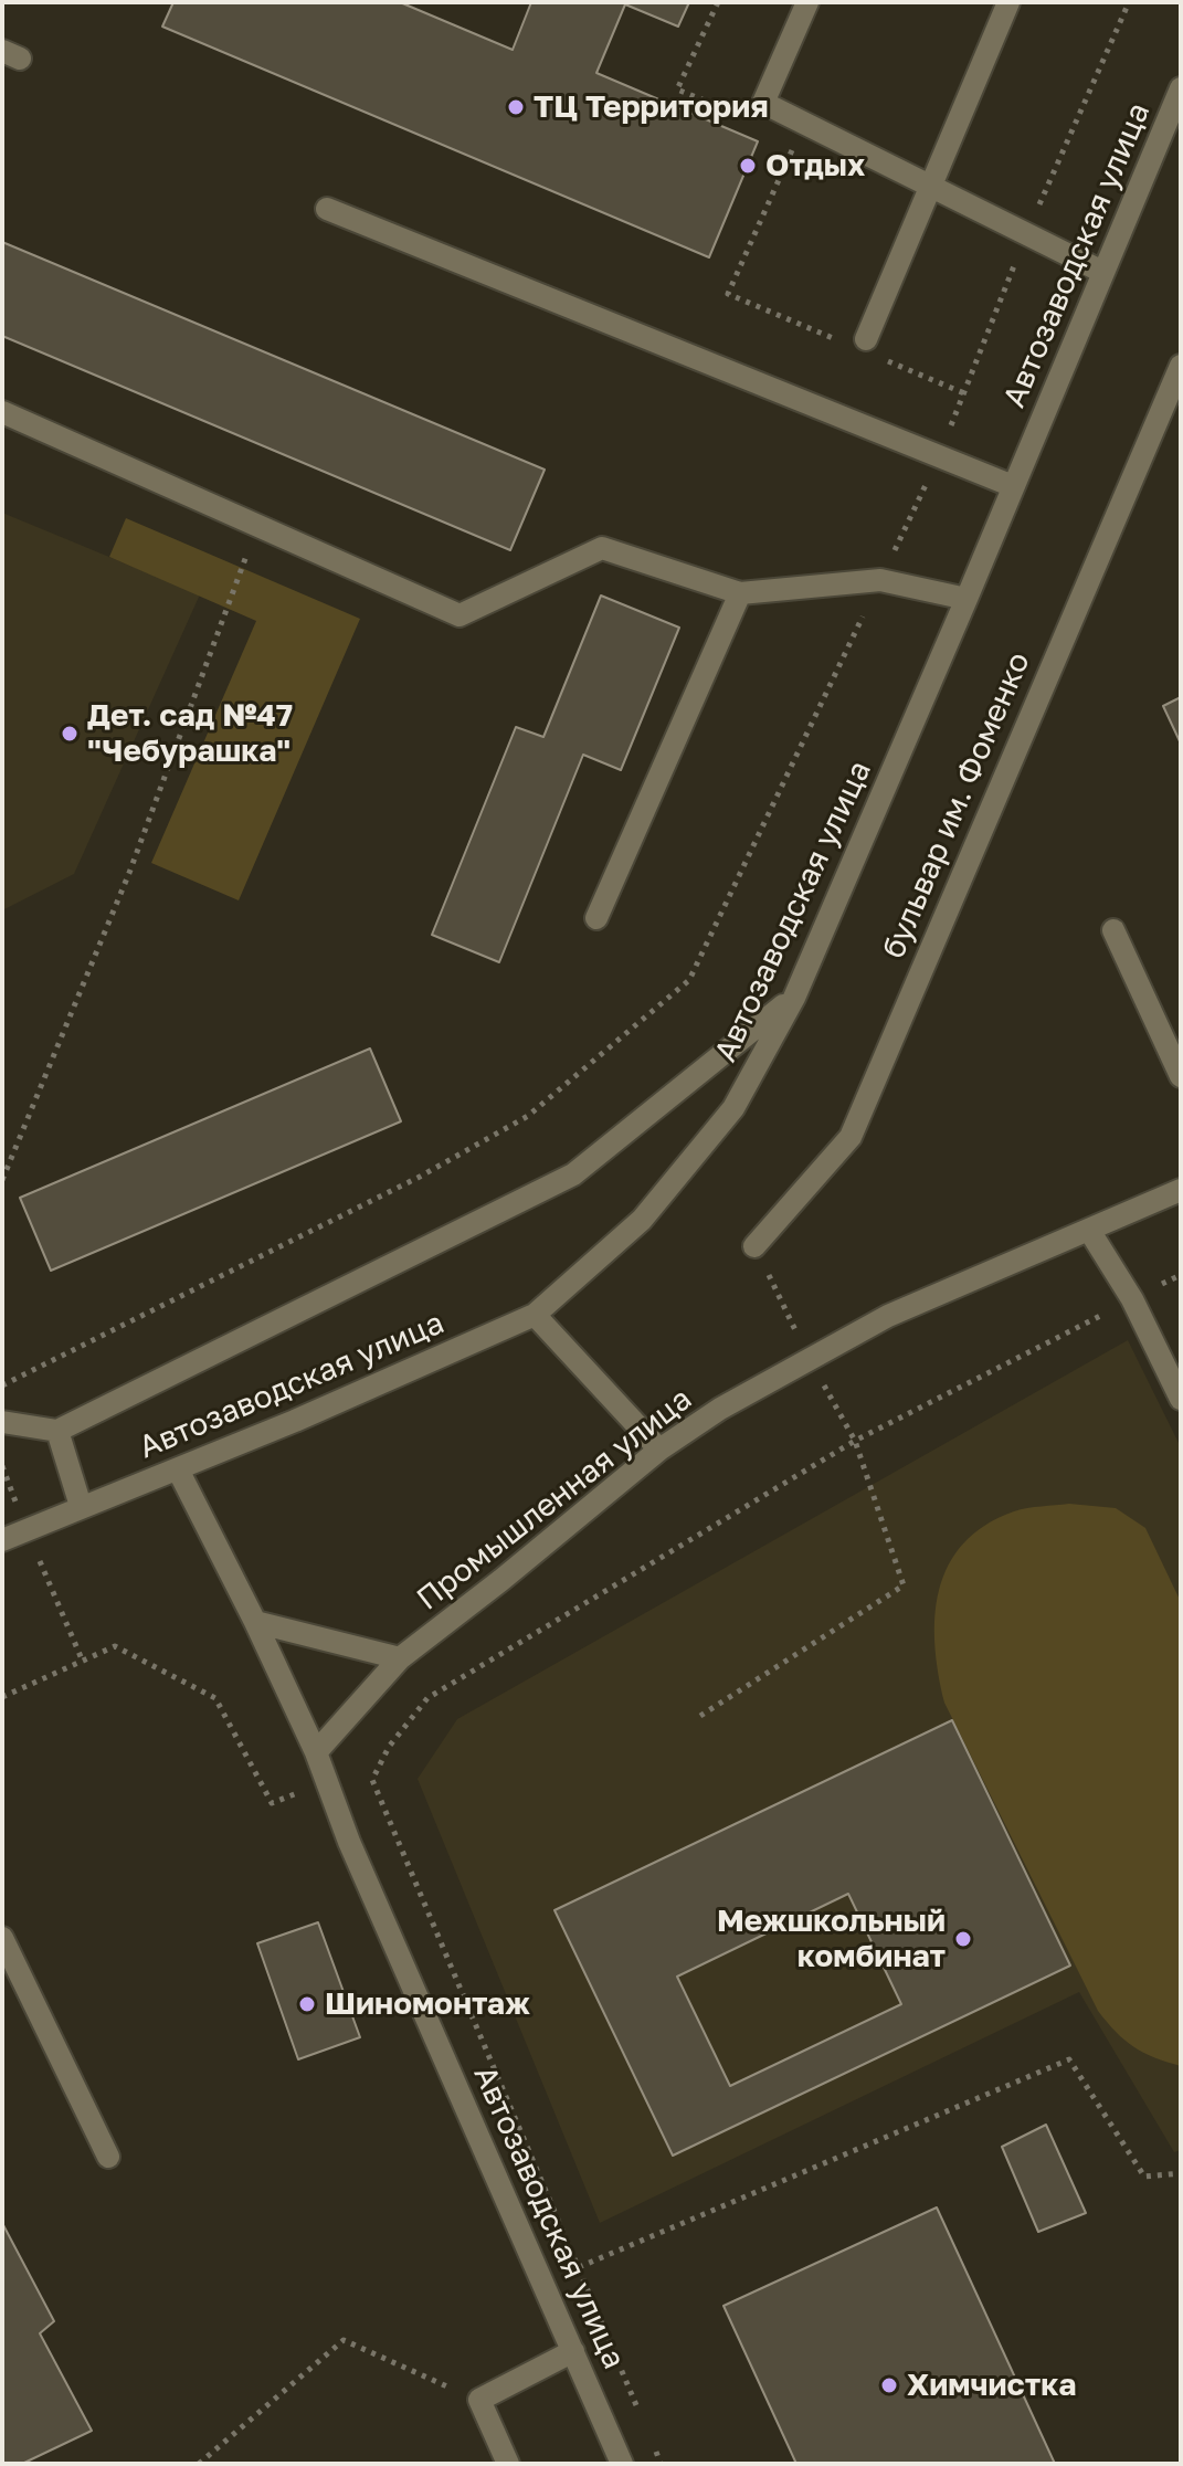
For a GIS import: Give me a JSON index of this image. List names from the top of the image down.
{
  "streets": {
    "street": ["Автозаводская улица", "бульвар им. Фоменко", "Промышленная улица"]
  },
  "crossings": [
    ["Автозаводская улица", "Промышленная улица"]
  ],
  "places": [
    "ТЦ Территория",
    "Отдых",
    "Дет. сад №47 \"Чебурашка\"",
    "Межшкольный комбинат",
    "Шиномонтаж",
    "Химчистка"
  ]
}
